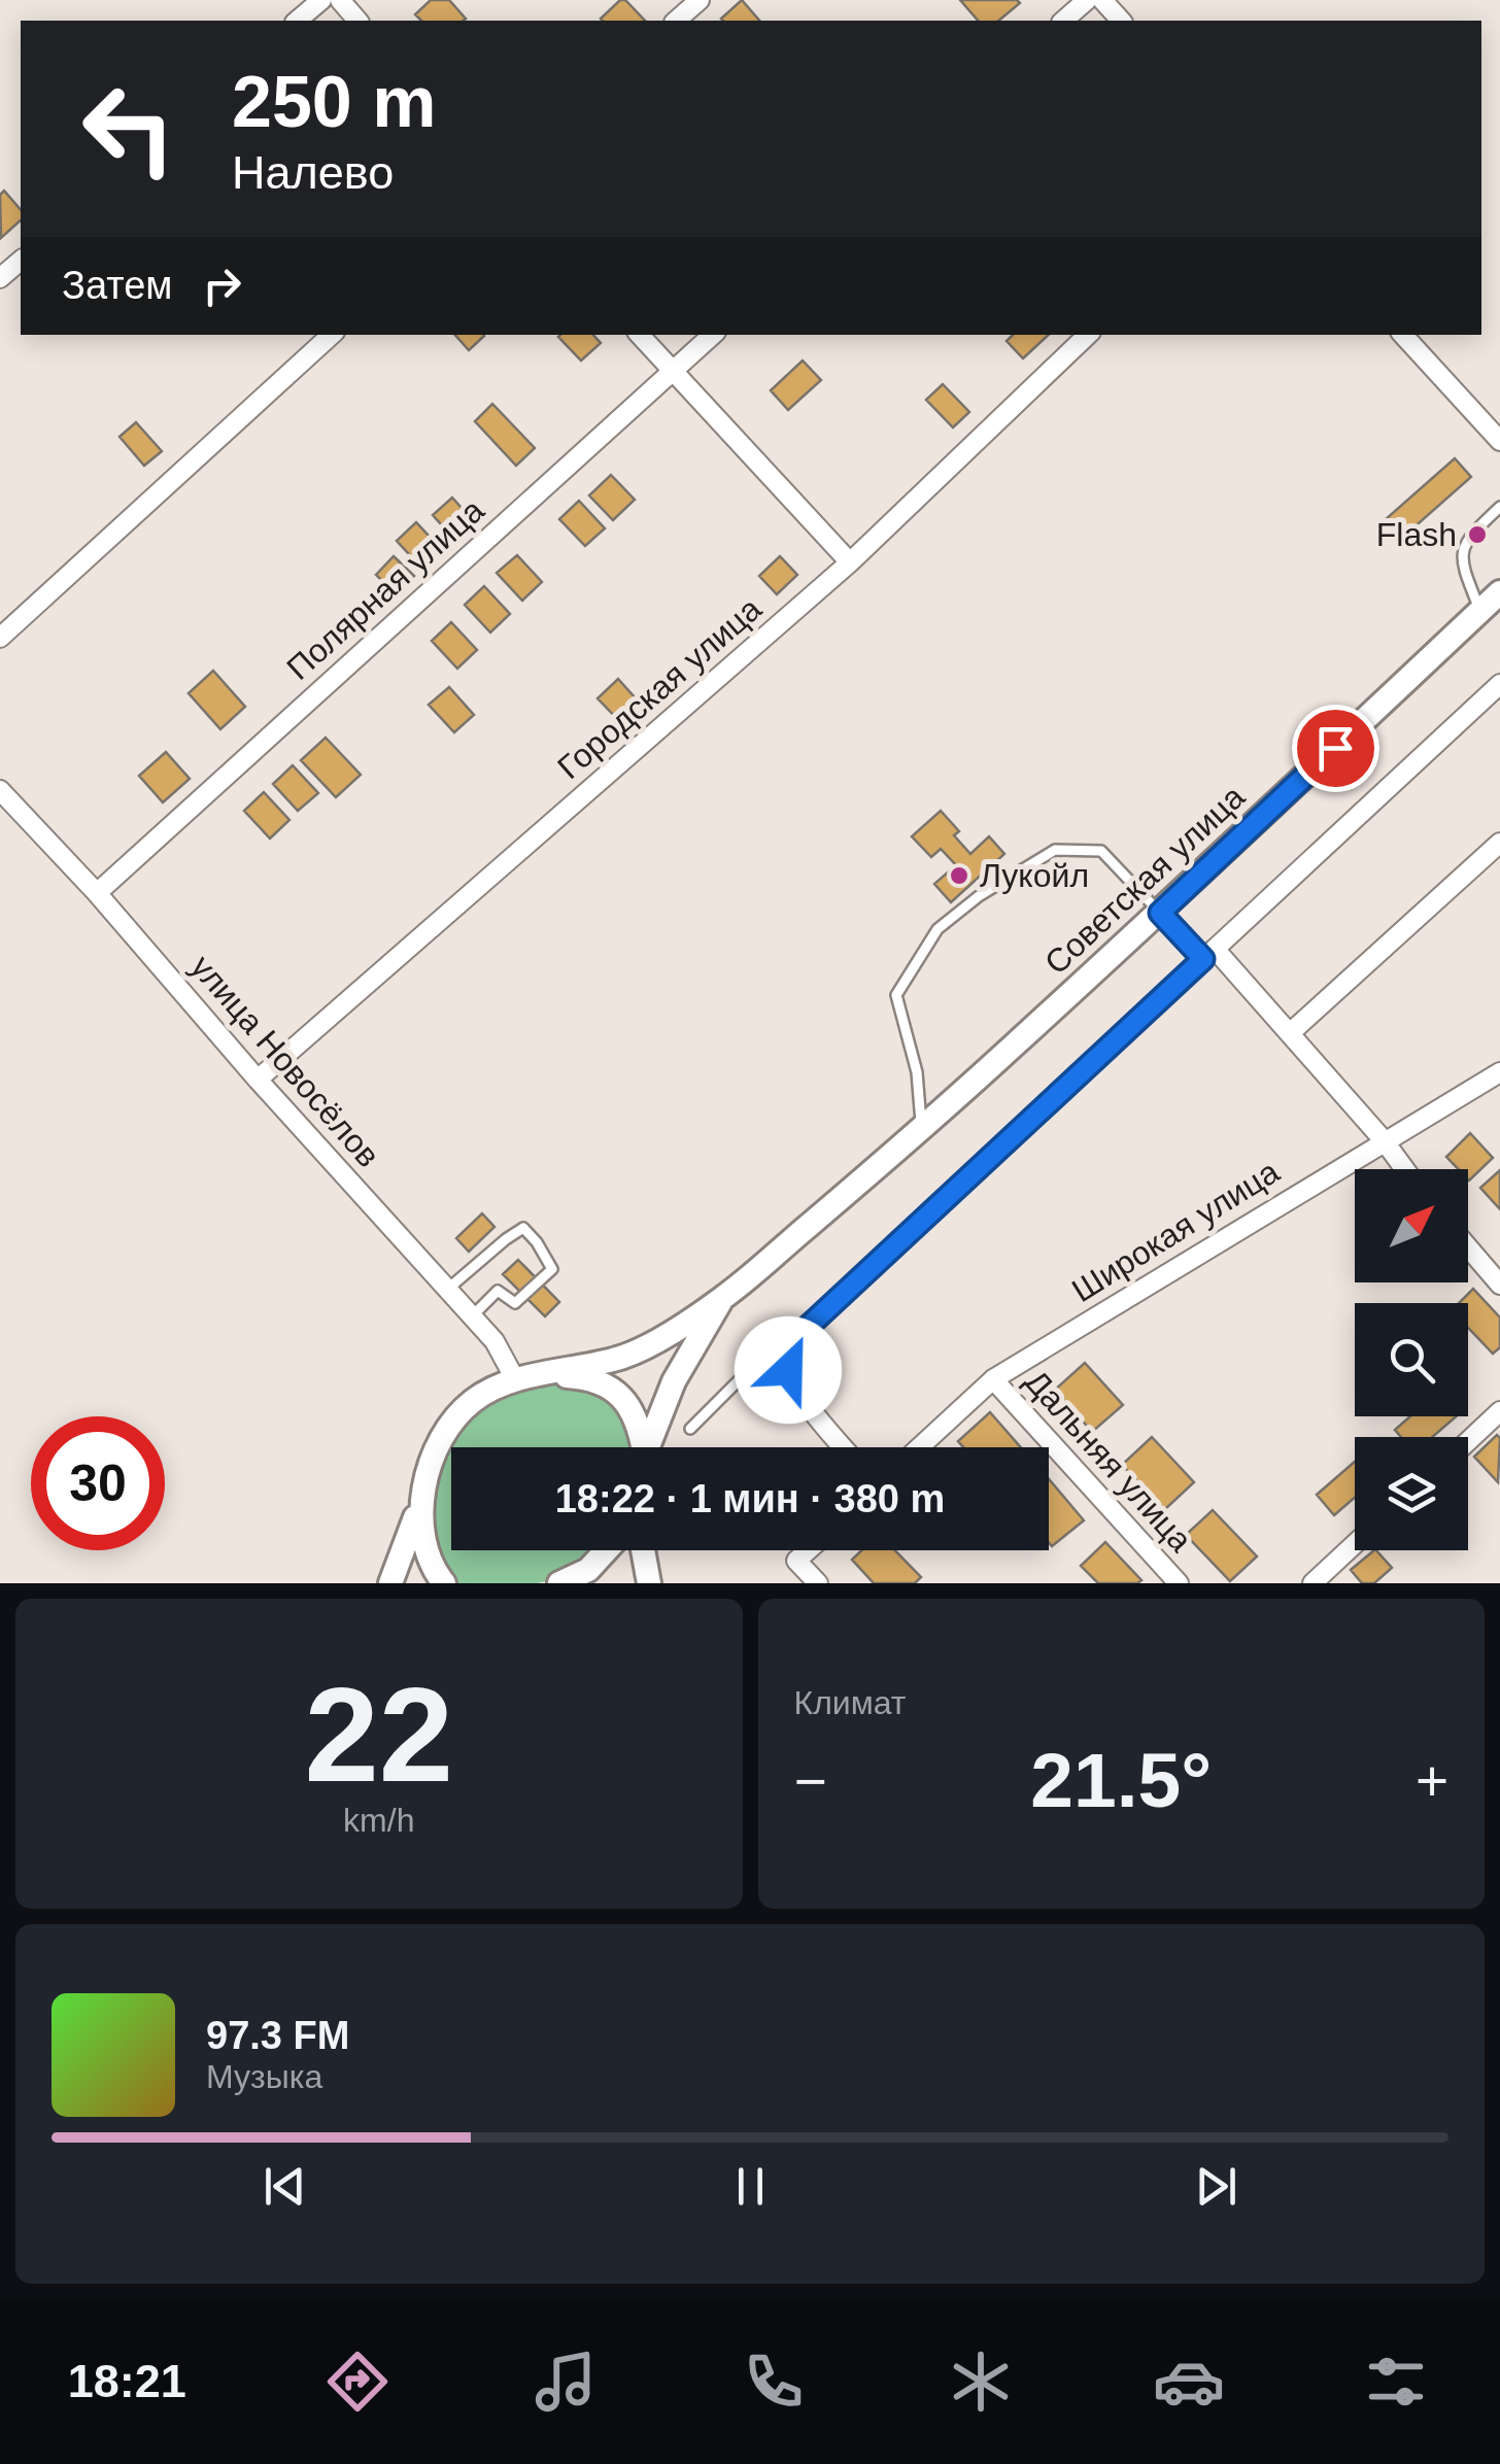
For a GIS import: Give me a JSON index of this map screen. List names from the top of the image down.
{
  "streets": {
    "main road": ["Советская улица"],
    "street": [
      "Полярная улица",
      "Городская улица",
      "улица Новосёлов",
      "Широкая улица",
      "Дальняя улица"
    ]
  },
  "crossings": [
    ["Полярная улица", "улица Новосёлов"],
    ["Городская улица", "улица Новосёлов"],
    ["Широкая улица", "Дальняя улица"]
  ],
  "places": ["Flash", "Лукойл"],
  "north": "top right",
  "page": {
    "turn": ["250 m", "Налево"],
    "then": "Затем",
    "limit": "30",
    "trip": "18:22 · 1 мин · 380 m",
    "tile": [
      ["22", "km/h"],
      "Климат"
    ],
    "heat": ["−", "21.5°", "+"],
    "song": ["97.3 FM", "Музыка"],
    "tabs": "18:21"
  }
}
